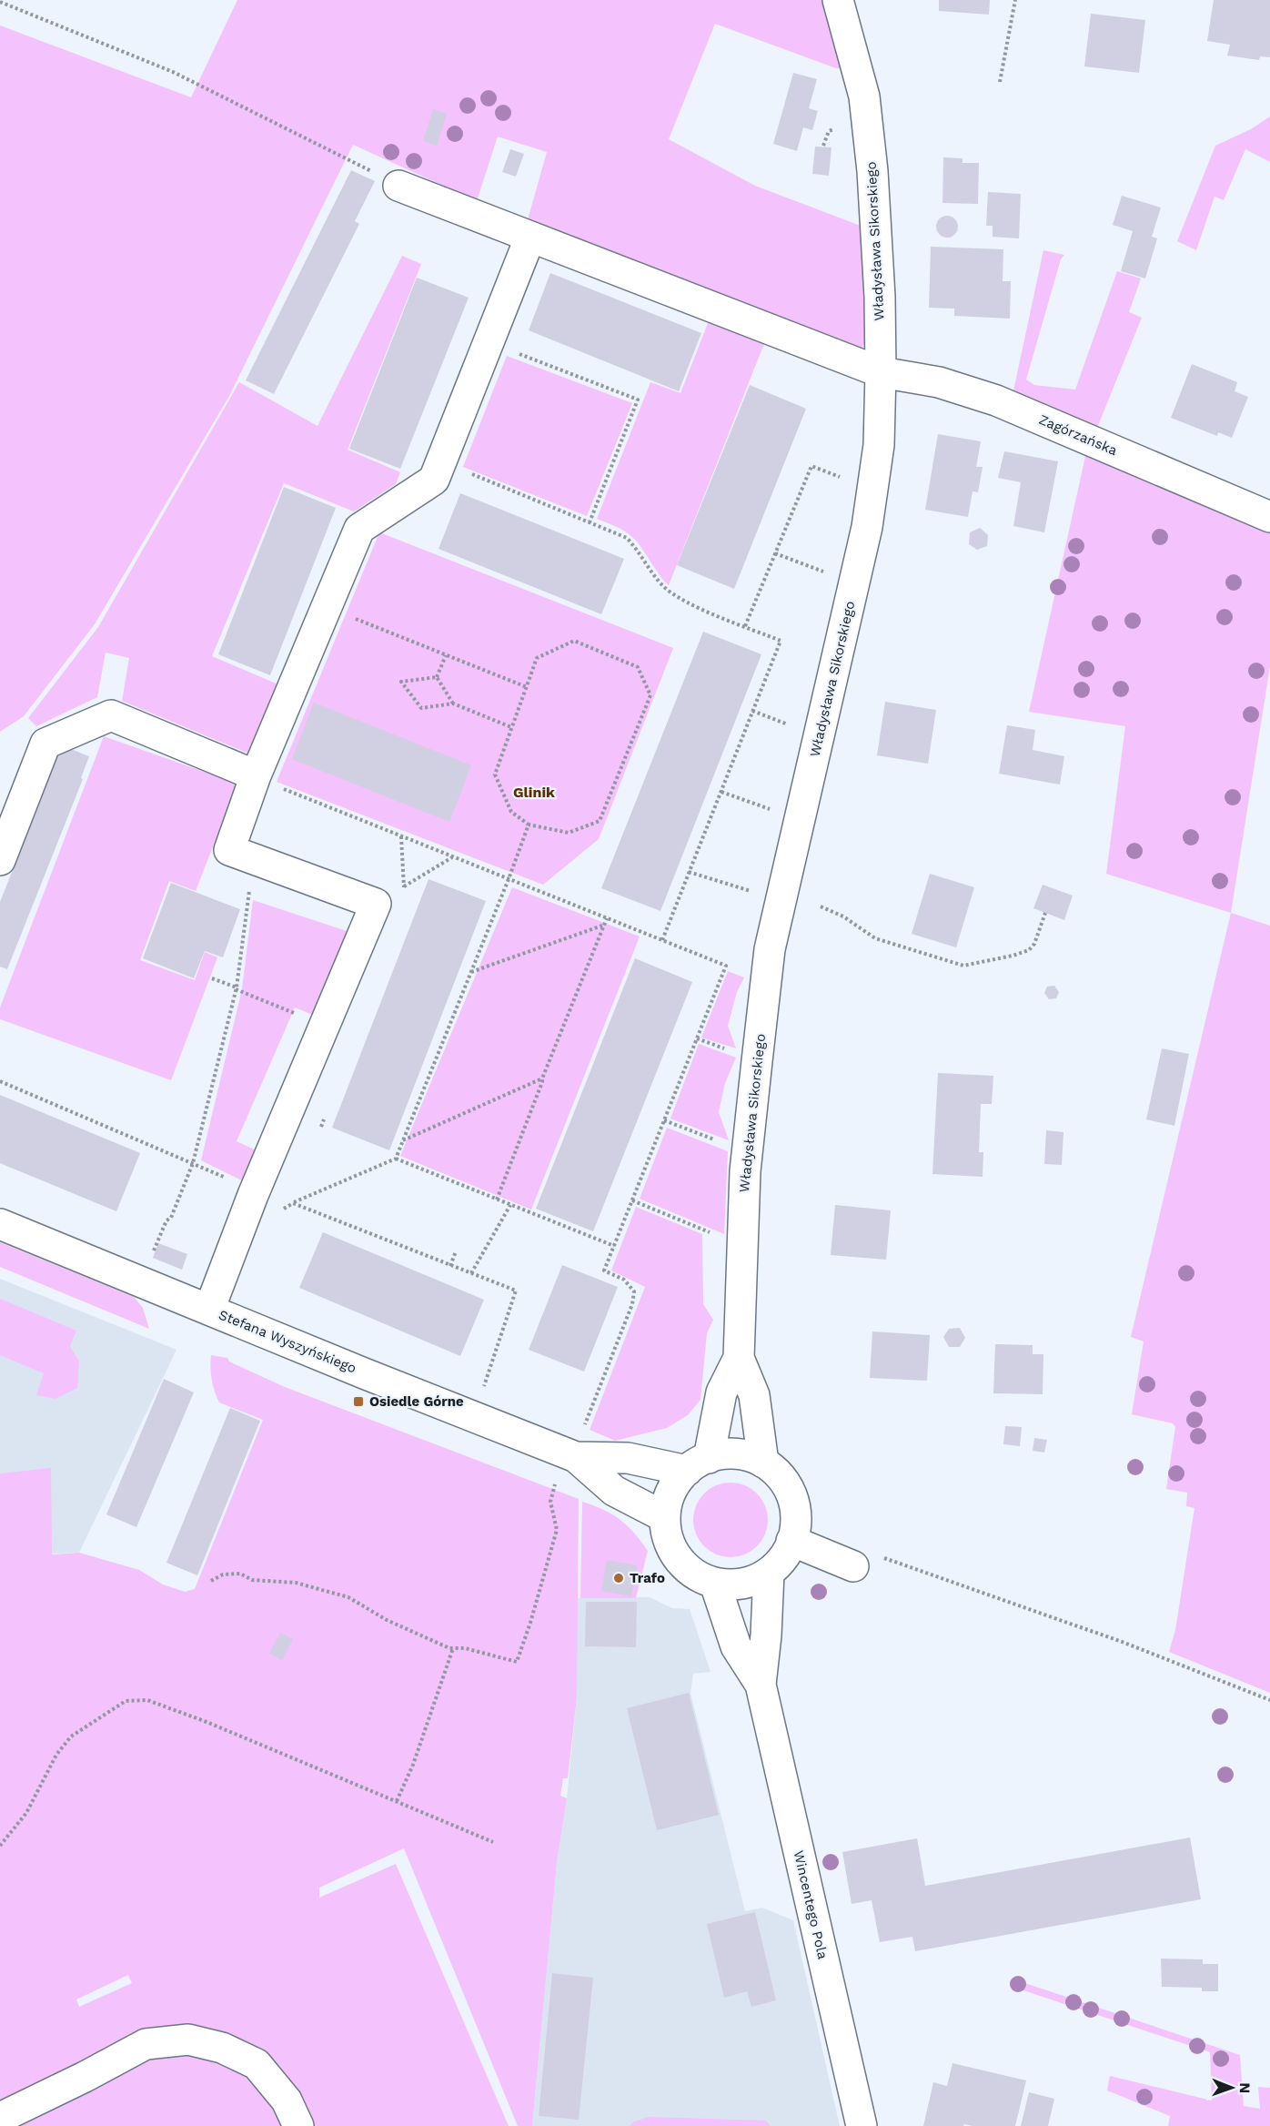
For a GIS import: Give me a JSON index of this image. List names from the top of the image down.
{
  "streets": {
    "street": [
      "Władysława Sikorskiego",
      "Zagórzańska",
      "Stefana Wyszyńskiego",
      "Wincentego Pola"
    ]
  },
  "crossings": [
    ["Władysława Sikorskiego", "Zagórzańska"],
    ["Władysława Sikorskiego", "Stefana Wyszyńskiego"],
    ["Władysława Sikorskiego", "Wincentego Pola"],
    ["Stefana Wyszyńskiego", "Wincentego Pola"]
  ],
  "districts": ["Glinik"],
  "places": {
    "transit": ["Osiedle Górne"],
    "other": ["Trafo"]
  },
  "north": "right"
}
